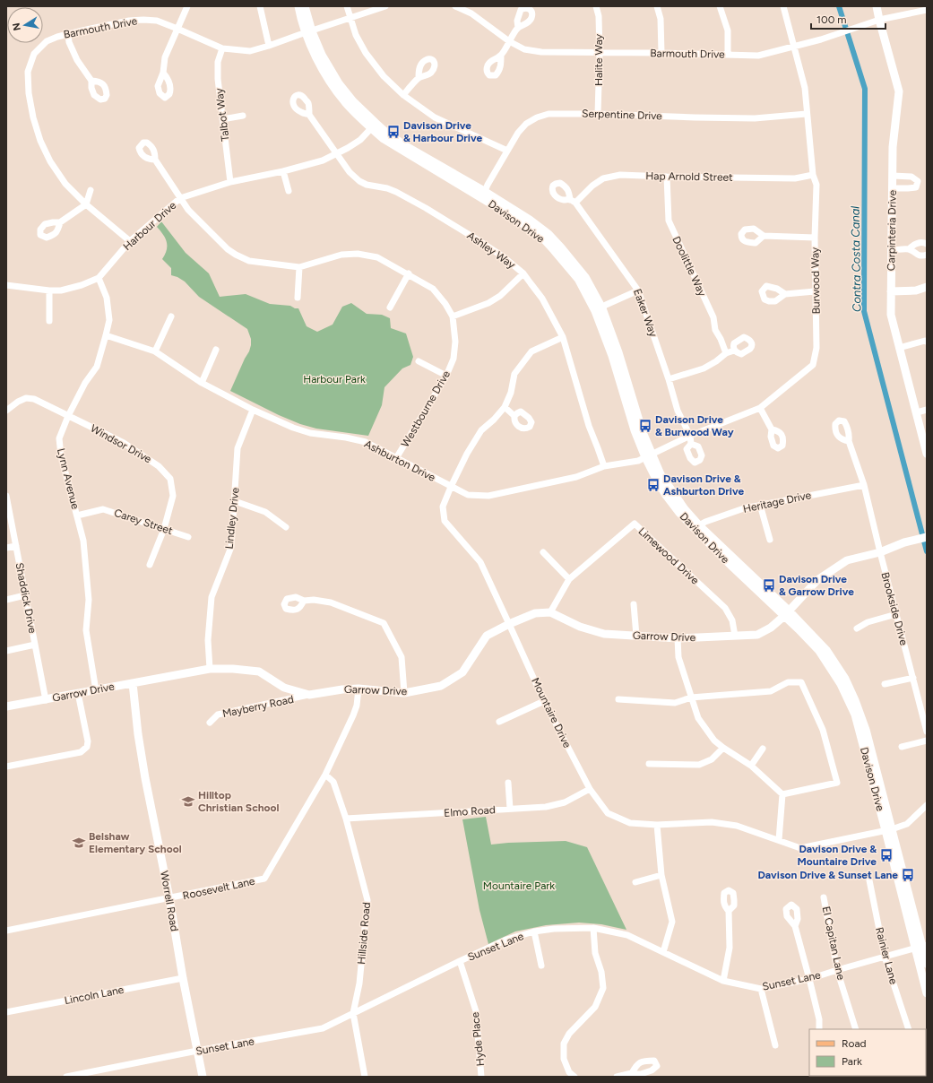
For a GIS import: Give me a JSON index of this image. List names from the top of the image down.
{
  "streets": {
    "street": [
      "Barmouth Drive",
      "Halite Way",
      "Talbot Way",
      "Serpentine Drive",
      "Hap Arnold Street",
      "Davison Drive",
      "Harbour Drive",
      "Carpinteria Drive",
      "Ashley Way",
      "Doolittle Way",
      "Burwood Way",
      "Eaker Way",
      "Westbourne Drive",
      "Windsor Drive",
      "Ashburton Drive",
      "Lynn Avenue",
      "Heritage Drive",
      "Lindley Drive",
      "Carey Street",
      "Limewood Drive",
      "Shaddick Drive",
      "Brookside Drive",
      "Garrow Drive",
      "Mayberry Road",
      "Mountaire Drive",
      "Elmo Road",
      "Roosevelt Lane",
      "Worrell Road",
      "Hillside Road",
      "El Capitan Lane",
      "Sunset Lane",
      "Rainier Lane",
      "Lincoln Lane",
      "Hyde Place"
    ]
  },
  "crossings": [
    ["Barmouth Drive", "Halite Way"],
    ["Barmouth Drive", "Talbot Way"],
    ["Barmouth Drive", "Davison Drive"],
    ["Barmouth Drive", "Harbour Drive"],
    ["Barmouth Drive", "Carpinteria Drive"],
    ["Barmouth Drive", "Burwood Way"],
    ["Halite Way", "Serpentine Drive"],
    ["Talbot Way", "Harbour Drive"],
    ["Serpentine Drive", "Davison Drive"],
    ["Serpentine Drive", "Burwood Way"],
    ["Hap Arnold Street", "Doolittle Way"],
    ["Hap Arnold Street", "Burwood Way"],
    ["Hap Arnold Street", "Eaker Way"],
    ["Davison Drive", "Harbour Drive"],
    ["Davison Drive", "Burwood Way"],
    ["Davison Drive", "Ashburton Drive"],
    ["Davison Drive", "Heritage Drive"],
    ["Davison Drive", "Garrow Drive"],
    ["Davison Drive", "Mountaire Drive"],
    ["Davison Drive", "Sunset Lane"],
    ["Harbour Drive", "Ashley Way"],
    ["Harbour Drive", "Westbourne Drive"],
    ["Harbour Drive", "Lynn Avenue"],
    ["Ashley Way", "Ashburton Drive"],
    ["Ashley Way", "Mountaire Drive"],
    ["Burwood Way", "Eaker Way"],
    ["Burwood Way", "Ashburton Drive"],
    ["Westbourne Drive", "Ashburton Drive"],
    ["Windsor Drive", "Lynn Avenue"],
    ["Windsor Drive", "Carey Street"],
    ["Ashburton Drive", "Lynn Avenue"],
    ["Ashburton Drive", "Lindley Drive"],
    ["Ashburton Drive", "Mountaire Drive"],
    ["Lynn Avenue", "Carey Street"],
    ["Lynn Avenue", "Garrow Drive"],
    ["Heritage Drive", "Brookside Drive"],
    ["Lindley Drive", "Garrow Drive"],
    ["Limewood Drive", "Garrow Drive"],
    ["Shaddick Drive", "Garrow Drive"],
    ["Brookside Drive", "Garrow Drive"],
    ["Garrow Drive", "Mayberry Road"],
    ["Garrow Drive", "Mountaire Drive"],
    ["Garrow Drive", "Roosevelt Lane"],
    ["Garrow Drive", "Worrell Road"],
    ["Mountaire Drive", "Elmo Road"],
    ["Elmo Road", "Hillside Road"],
    ["Roosevelt Lane", "Worrell Road"],
    ["Roosevelt Lane", "Hillside Road"],
    ["Worrell Road", "Sunset Lane"],
    ["Worrell Road", "Lincoln Lane"],
    ["Hillside Road", "Sunset Lane"],
    ["El Capitan Lane", "Sunset Lane"],
    ["Sunset Lane", "Rainier Lane"],
    ["Sunset Lane", "Hyde Place"]
  ],
  "water": ["Contra Costa Canal"],
  "parks": ["Harbour Park", "Mountaire Park"],
  "places": {
    "bus stop": [
      "Davison Drive & Harbour Drive",
      "Davison Drive & Burwood Way",
      "Davison Drive & Ashburton Drive",
      "Davison Drive & Garrow Drive",
      "Davison Drive & Mountaire Drive",
      "Davison Drive & Sunset Lane"
    ],
    "school or university": ["Hilltop Christian School", "Belshaw Elementary School"]
  },
  "legend": ["Road", "Park"],
  "scale_bar": "100 m",
  "north": "left"
}
